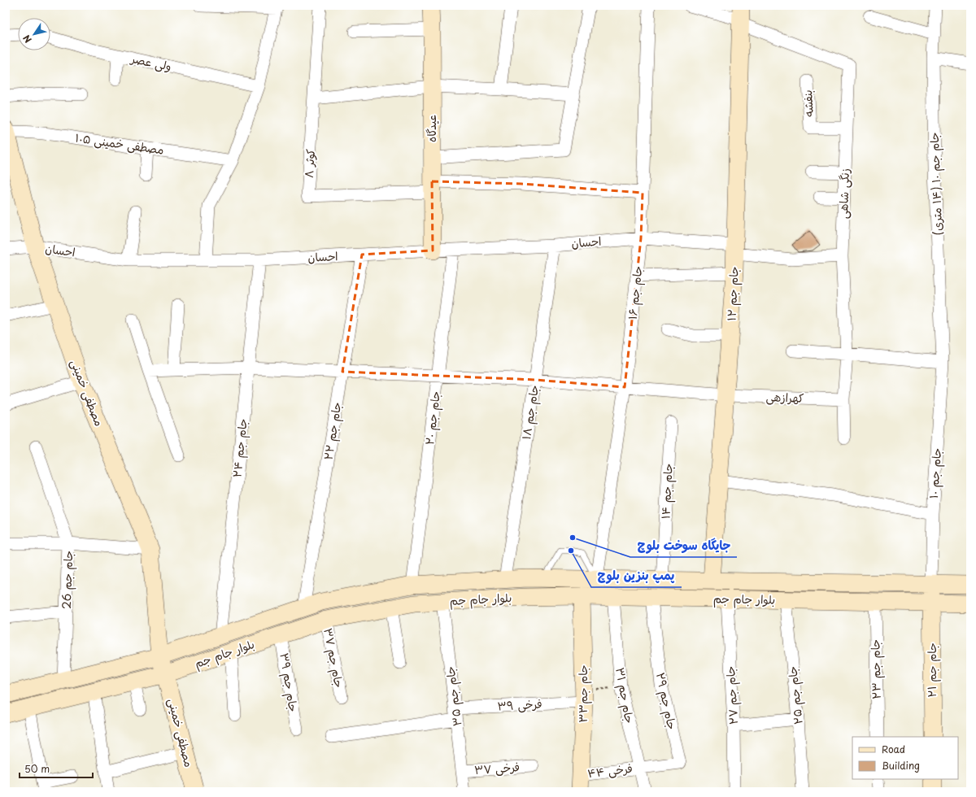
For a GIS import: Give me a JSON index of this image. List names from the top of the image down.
{
  "streets": {
    "main road": [
      "عیدگاه",
      "جام جم ۱۲",
      "مصطفی خمینی",
      "بلوار جام جم",
      "جام جم ۲۱",
      "جام جم۳۳"
    ],
    "street": [
      "ولی عصر",
      "بنفشه",
      "مصطفی خمینی ۱۰۵",
      "کوثر ۸",
      "جام جم ۱۰ (۱۴ متری)",
      "زنگی شاهی",
      "احسان",
      "جام جم ۱۶",
      "کهرازهی",
      "جام جم ۱۸",
      "جام جم ۲۰",
      "جام جم ۲۲",
      "جام جم ۲۴",
      "جام جم ۱۰",
      "جام جم ۱۴",
      "جام جم 26",
      "جام جم ۳۷",
      "جام جم ۲۳",
      "جام جم ۳۹",
      "جام جم ۳۱",
      "جام جم ۲۷",
      "جام جم ۲۵",
      "جام جم ۳۵",
      "جام جم ۲۹",
      "فرخی ۳۹",
      "فرخی ۳۷",
      "فرخی ۴۴"
    ]
  },
  "crossings": [
    ["بنفشه", "زنگی شاهی"],
    ["عیدگاه", "کوثر ۸"],
    ["عیدگاه", "احسان"],
    ["مصطفی خمینی ۱۰۵", "مصطفی خمینی"],
    ["جام جم ۱۰ (۱۴ متری)", "جام جم ۱۰"],
    ["زنگی شاهی", "احسان"],
    ["زنگی شاهی", "جام جم ۱۲"],
    ["زنگی شاهی", "کهرازهی"],
    ["احسان", "جام جم ۱۶"],
    ["احسان", "جام جم ۱۲"],
    ["احسان", "مصطفی خمینی"],
    ["احسان", "جام جم ۱۸"],
    ["احسان", "جام جم ۲۰"],
    ["احسان", "جام جم ۲۲"],
    ["احسان", "جام جم ۲۴"],
    ["جام جم ۱۶", "کهرازهی"],
    ["جام جم ۱۶", "بلوار جام جم"],
    ["جام جم ۱۲", "کهرازهی"],
    ["جام جم ۱۲", "بلوار جام جم"],
    ["مصطفی خمینی", "بلوار جام جم"],
    ["کهرازهی", "جام جم ۱۸"],
    ["کهرازهی", "جام جم ۲۰"],
    ["کهرازهی", "جام جم ۲۲"],
    ["کهرازهی", "جام جم ۲۴"],
    ["جام جم ۱۸", "بلوار جام جم"],
    ["جام جم ۲۰", "بلوار جام جم"],
    ["جام جم ۲۲", "بلوار جام جم"],
    ["جام جم ۲۴", "بلوار جام جم"],
    ["جام جم ۱۰", "بلوار جام جم"],
    ["جام جم ۱۰", "جام جم ۲۱"],
    ["جام جم ۱۴", "بلوار جام جم"],
    ["جام جم 26", "بلوار جام جم"],
    ["بلوار جام جم", "جام جم ۳۷"],
    ["بلوار جام جم", "جام جم ۲۳"],
    ["بلوار جام جم", "جام جم ۲۱"],
    ["بلوار جام جم", "جام جم ۳۹"],
    ["بلوار جام جم", "جام جم۳۳"],
    ["بلوار جام جم", "جام جم ۳۱"],
    ["بلوار جام جم", "جام جم ۲۷"],
    ["بلوار جام جم", "جام جم ۲۵"],
    ["بلوار جام جم", "جام جم ۳۵"],
    ["بلوار جام جم", "جام جم ۲۹"],
    ["جام جم۳۳", "فرخی ۳۹"],
    ["جام جم۳۳", "فرخی ۴۴"],
    ["جام جم ۳۱", "جام جم ۲۹"],
    ["جام جم ۳۱", "فرخی ۴۴"],
    ["جام جم ۳۵", "فرخی ۳۹"],
    ["جام جم ۳۵", "فرخی ۳۷"],
    ["جام جم ۲۹", "فرخی ۴۴"]
  ],
  "places": ["جایگاه سوخت بلوچ", "پمپ بنزین بلوچ"],
  "legend": ["Road", "Building"],
  "scale_bar": "50 m",
  "north": "bottom left"
}
